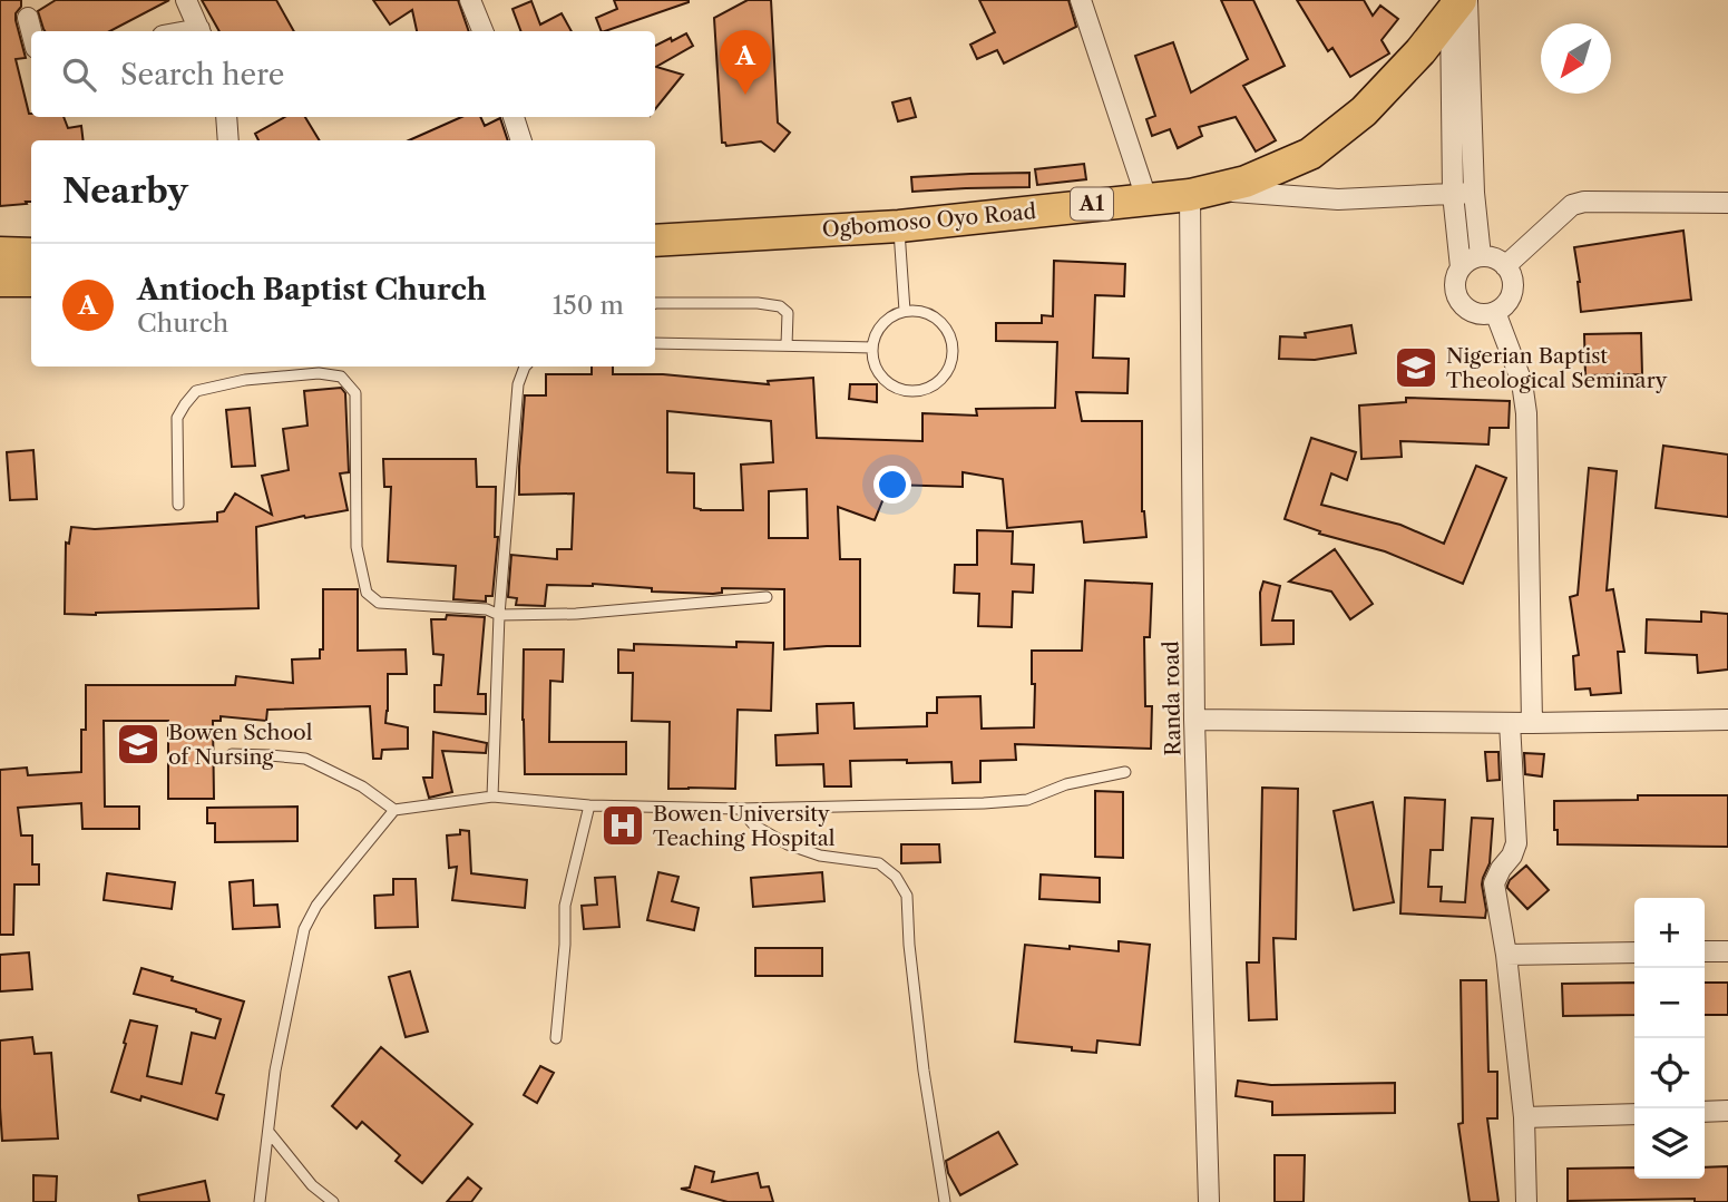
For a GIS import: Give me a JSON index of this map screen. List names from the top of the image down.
{
  "streets": {
    "highway": ["A1", "Ogbomoso Oyo Road"],
    "street": ["Randa road"]
  },
  "crossings": [
    ["Ogbomoso Oyo Road", "Randa road"]
  ],
  "places": {
    "school or university": ["Nigerian Baptist Theological Seminary", "Bowen School of Nursing"],
    "hospital": ["Bowen University Teaching Hospital"]
  },
  "north": "bottom left",
  "page": {
    "pins": "A",
    "search": "Search here",
    "heading": "Nearby",
    "list": [
      {
        "mark": "A",
        "name": "Antioch Baptist Church",
        "note": "Church",
        "value": "150 m"
      }
    ],
    "map_buttons": ["+", "−"]
  }
}
